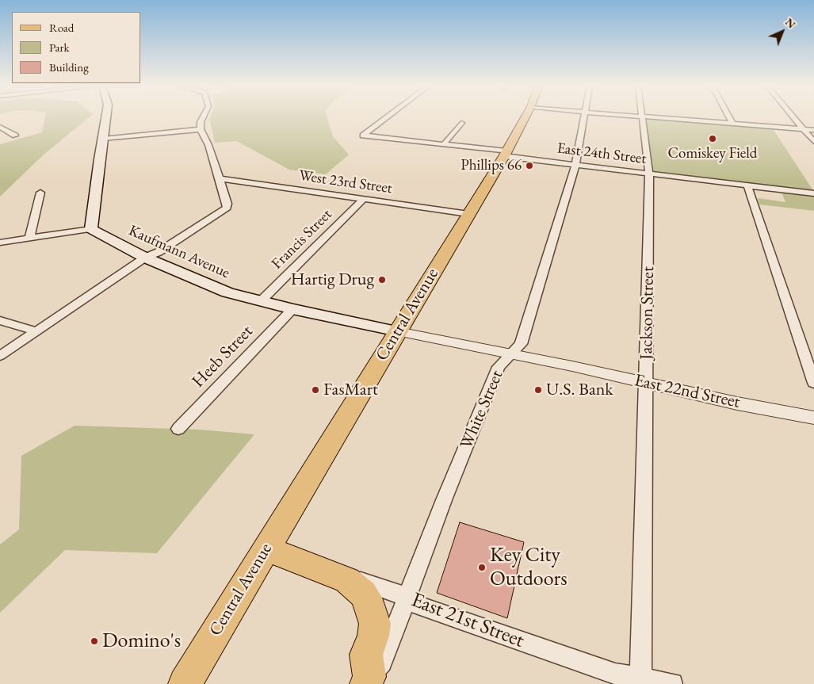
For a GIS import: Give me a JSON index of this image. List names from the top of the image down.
{
  "streets": {
    "main road": ["Kaufmann Avenue", "Central Avenue", "East 21st Street"],
    "street": [
      "East 24th Street",
      "West 23rd Street",
      "Francis Street",
      "Jackson Street",
      "Heeb Street",
      "East 22nd Street",
      "White Street"
    ]
  },
  "crossings": [
    ["East 24th Street", "Jackson Street"],
    ["East 24th Street", "Central Avenue"],
    ["East 24th Street", "White Street"],
    ["West 23rd Street", "Francis Street"],
    ["West 23rd Street", "Kaufmann Avenue"],
    ["West 23rd Street", "Central Avenue"],
    ["Francis Street", "Kaufmann Avenue"],
    ["Kaufmann Avenue", "Central Avenue"],
    ["Kaufmann Avenue", "Heeb Street"],
    ["Kaufmann Avenue", "East 22nd Street"],
    ["Jackson Street", "East 22nd Street"],
    ["Jackson Street", "East 21st Street"],
    ["Central Avenue", "East 22nd Street"],
    ["Central Avenue", "East 21st Street"],
    ["East 22nd Street", "White Street"],
    ["White Street", "East 21st Street"]
  ],
  "places": [
    "Comiskey Field",
    "Phillips 66",
    "Hartig Drug",
    "FasMart",
    "U.S. Bank",
    "Key City Outdoors",
    "Domino's"
  ],
  "legend": ["Road", "Park", "Building"],
  "north": "top right"
}
